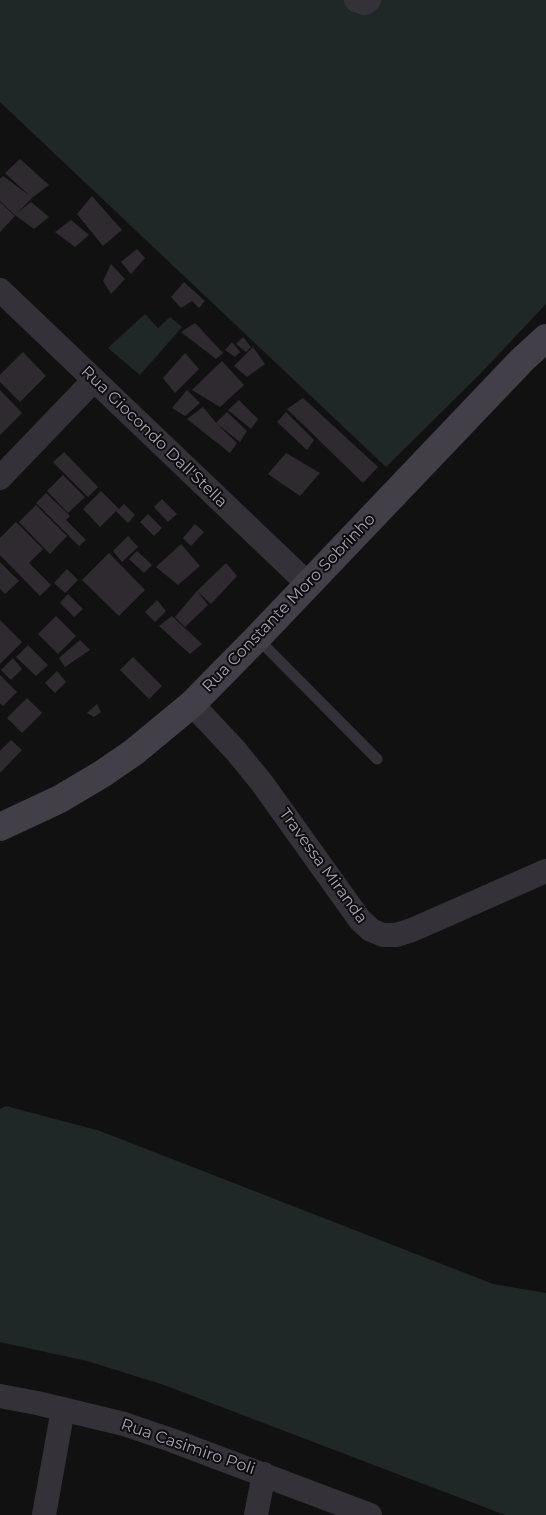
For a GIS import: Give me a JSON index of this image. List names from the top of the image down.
{
  "streets": {
    "main road": ["Rua Constante Moro Sobrinho"],
    "street": ["Rua Giocondo Dall'Stella", "Travessa Miranda", "Rua Casimiro Poli"]
  },
  "crossings": [
    ["Rua Giocondo Dall'Stella", "Rua Constante Moro Sobrinho"],
    ["Rua Constante Moro Sobrinho", "Travessa Miranda"]
  ]
}
